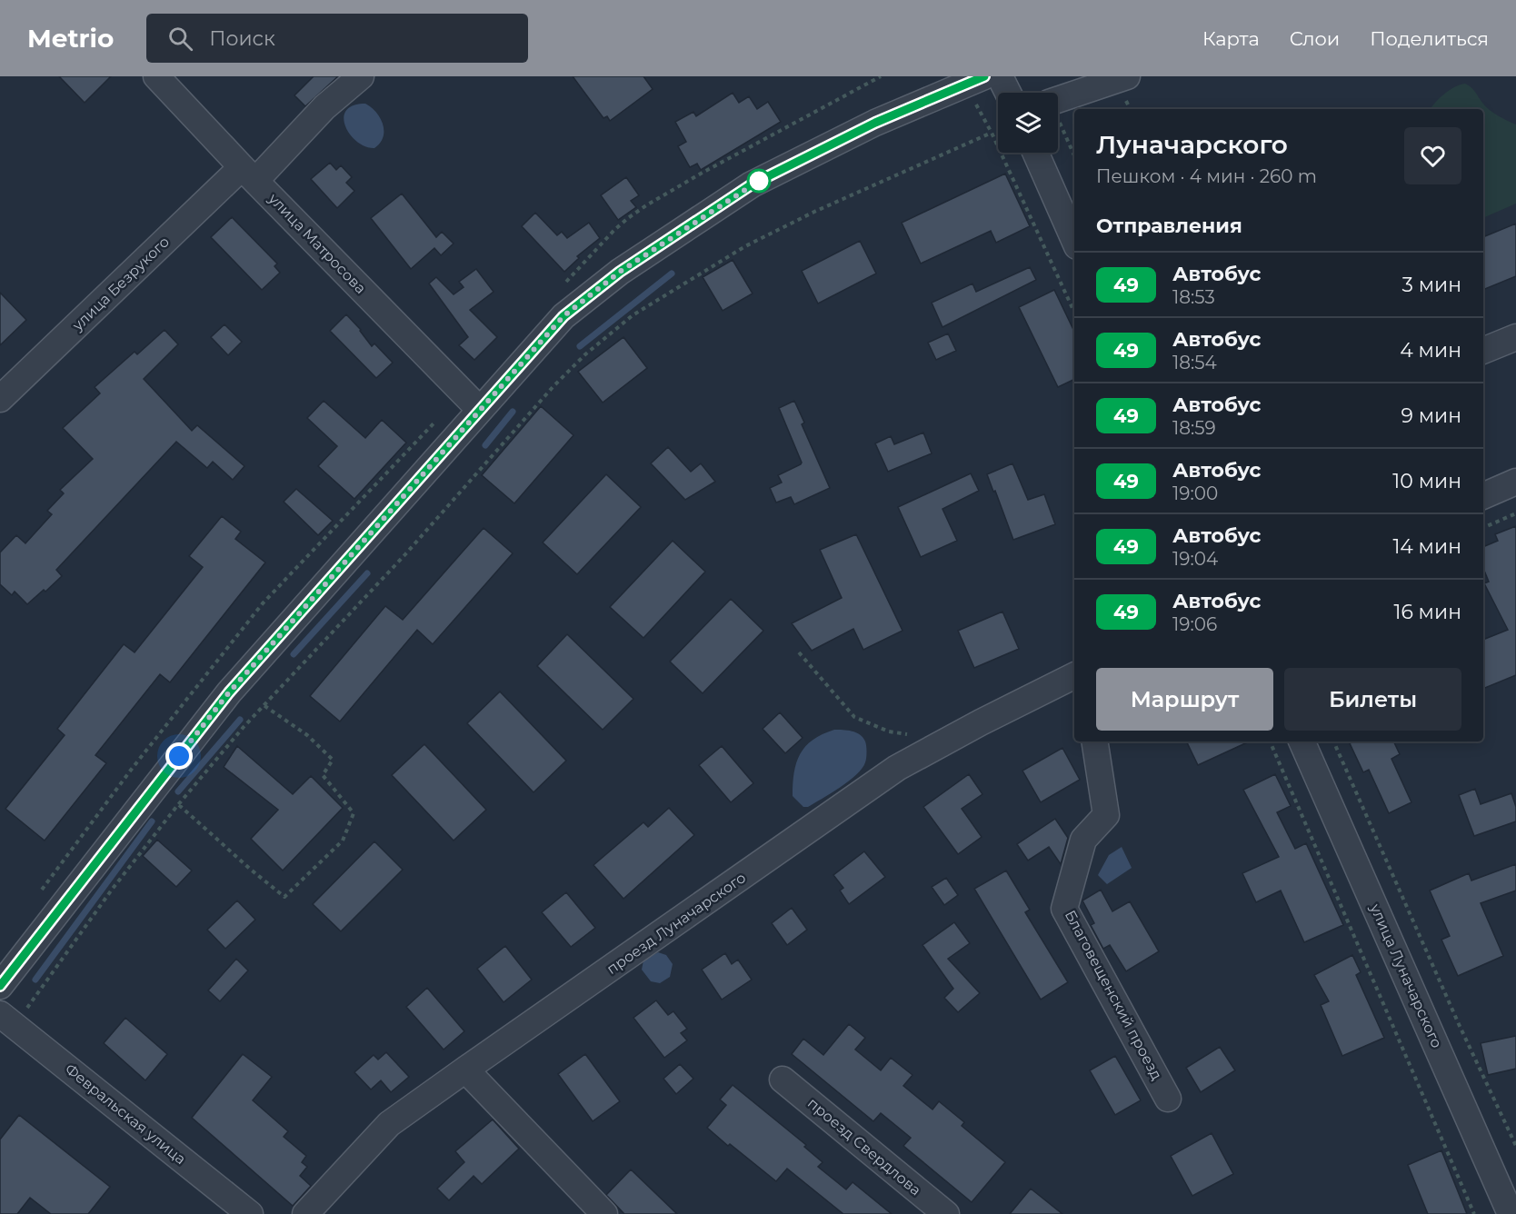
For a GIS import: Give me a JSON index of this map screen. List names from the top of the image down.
{
  "streets": {
    "street": [
      "улица Матросова",
      "улица Безрукого",
      "проезд Луначарского",
      "улица Луначарского",
      "Благовещенский проезд",
      "Февральская улица",
      "проезд Свердлова"
    ]
  },
  "crossings": [
    ["улица Матросова", "улица Безрукого"]
  ],
  "lines": ["bus line 49"],
  "page": {
    "header": "Metrio",
    "search": "Поиск",
    "nav": ["Карта", "Слои", "Поделиться"],
    "heading": [
      ["Луначарского", "Пешком · 4 мин · 260 m"],
      "Отправления"
    ],
    "list": [
      {
        "mark": "49",
        "name": "Автобус",
        "note": "18:53",
        "value": "3 мин"
      },
      {
        "mark": "49",
        "name": "Автобус",
        "note": "18:54",
        "value": "4 мин"
      },
      {
        "mark": "49",
        "name": "Автобус",
        "note": "18:59",
        "value": "9 мин"
      },
      {
        "mark": "49",
        "name": "Автобус",
        "note": "19:00",
        "value": "10 мин"
      },
      {
        "mark": "49",
        "name": "Автобус",
        "note": "19:04",
        "value": "14 мин"
      },
      {
        "mark": "49",
        "name": "Автобус",
        "note": "19:06",
        "value": "16 мин"
      }
    ],
    "buttons": ["Маршрут", "Билеты"]
  }
}
